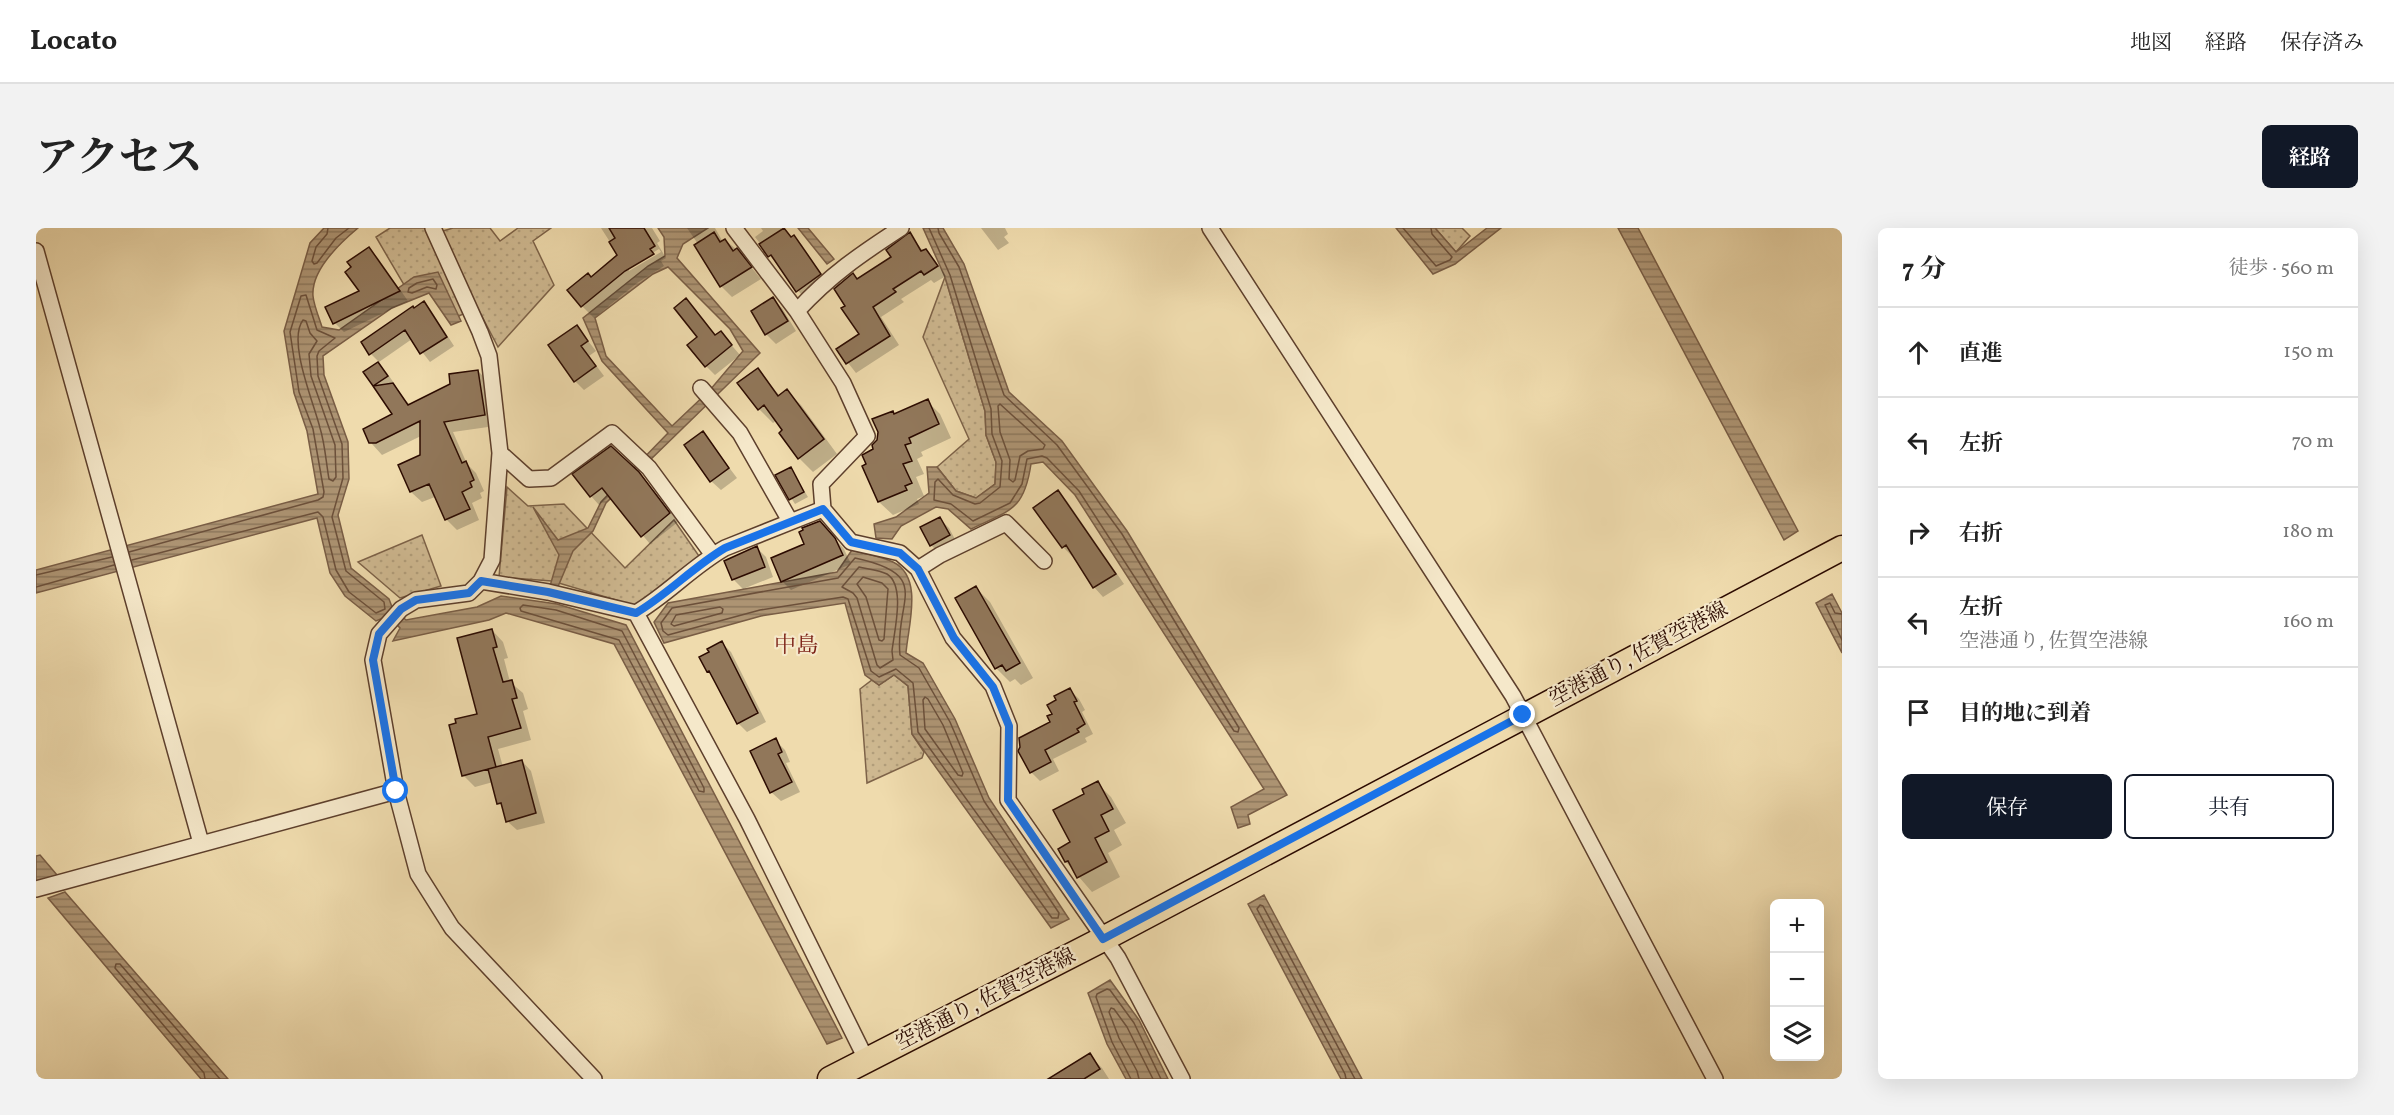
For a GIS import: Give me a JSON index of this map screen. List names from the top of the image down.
{
  "streets": {
    "main road": ["空港通り, 佐賀空港線"]
  },
  "districts": ["中島"],
  "page": {
    "header": "Locato",
    "nav": ["地図", "経路", "保存済み"],
    "title": "アクセス",
    "buttons": [
      "経路",
      ["保存", "共有"]
    ],
    "heading": ["7 分", "徒歩 · 560 m"],
    "list": [
      ["直進", "150 m"],
      ["左折", "70 m"],
      ["右折", "180 m"],
      ["左折", "空港通り, 佐賀空港線", "160 m"],
      "目的地に到着"
    ],
    "map_buttons": ["+", "−"]
  }
}
